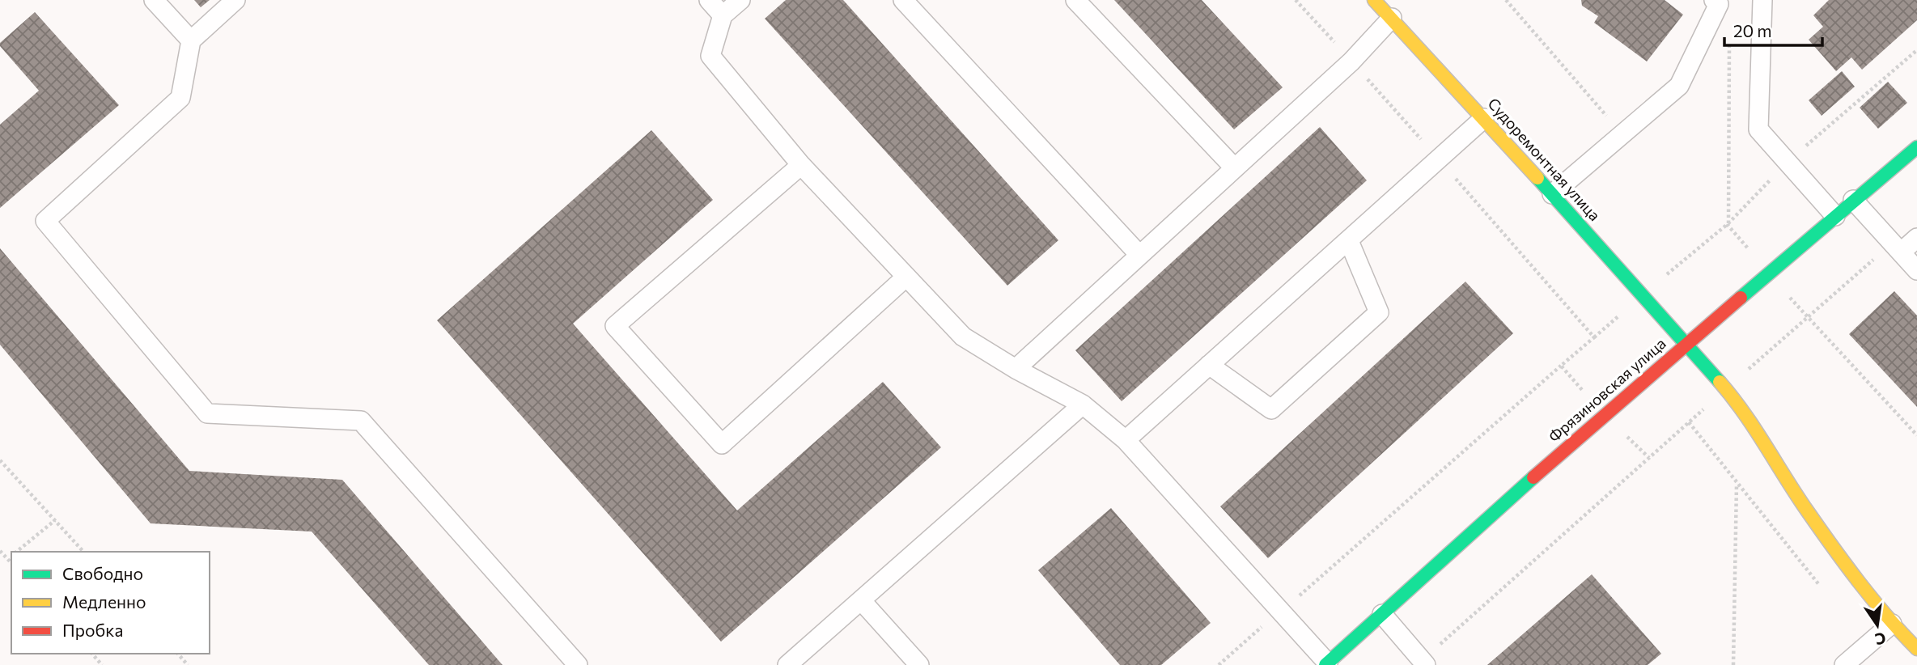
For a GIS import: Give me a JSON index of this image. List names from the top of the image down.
{
  "streets": {
    "street": ["Судоремонтная улица", "Фрязиновская улица"]
  },
  "crossings": [
    ["Судоремонтная улица", "Фрязиновская улица"]
  ],
  "legend": ["Свободно", "Медленно", "Пробка"],
  "scale_bar": "20 m",
  "north": "bottom"
}
